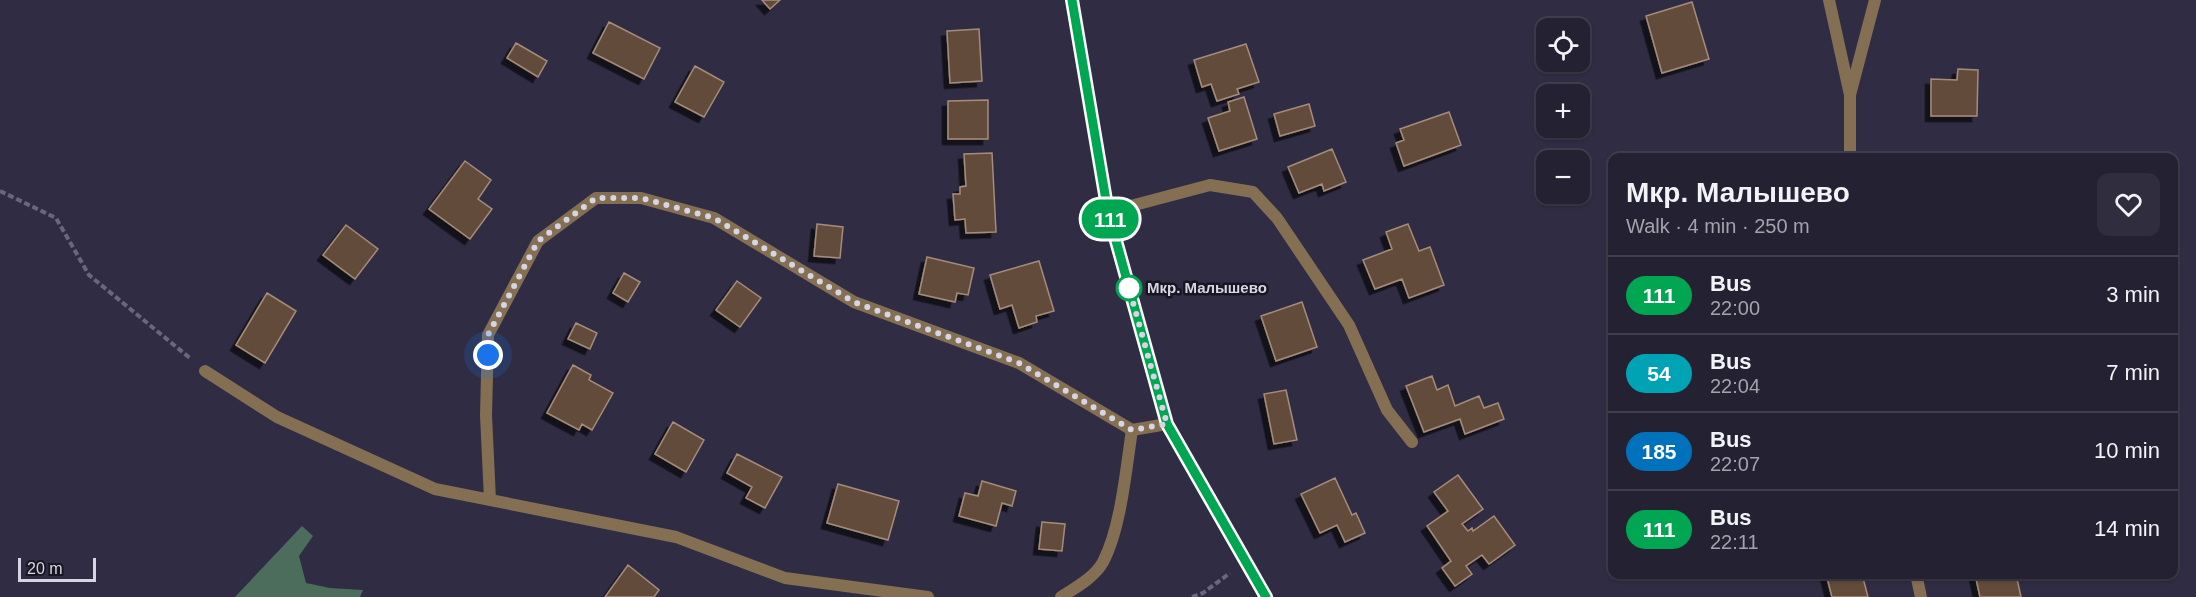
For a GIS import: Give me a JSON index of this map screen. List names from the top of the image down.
{
  "places": ["Мкр. Малышево"],
  "lines": ["bus line 111"],
  "scale_bar": "20 m",
  "page": {
    "on_map": "111",
    "map_buttons": ["+", "−"],
    "heading": ["Мкр. Малышево", "Walk · 4 min · 250 m"],
    "list": [
      {
        "mark": "111",
        "name": "Bus",
        "note": "22:00",
        "value": "3 min"
      },
      {
        "mark": "54",
        "name": "Bus",
        "note": "22:04",
        "value": "7 min"
      },
      {
        "mark": "185",
        "name": "Bus",
        "note": "22:07",
        "value": "10 min"
      },
      {
        "mark": "111",
        "name": "Bus",
        "note": "22:11",
        "value": "14 min"
      }
    ],
    "scale": "20 m"
  }
}
